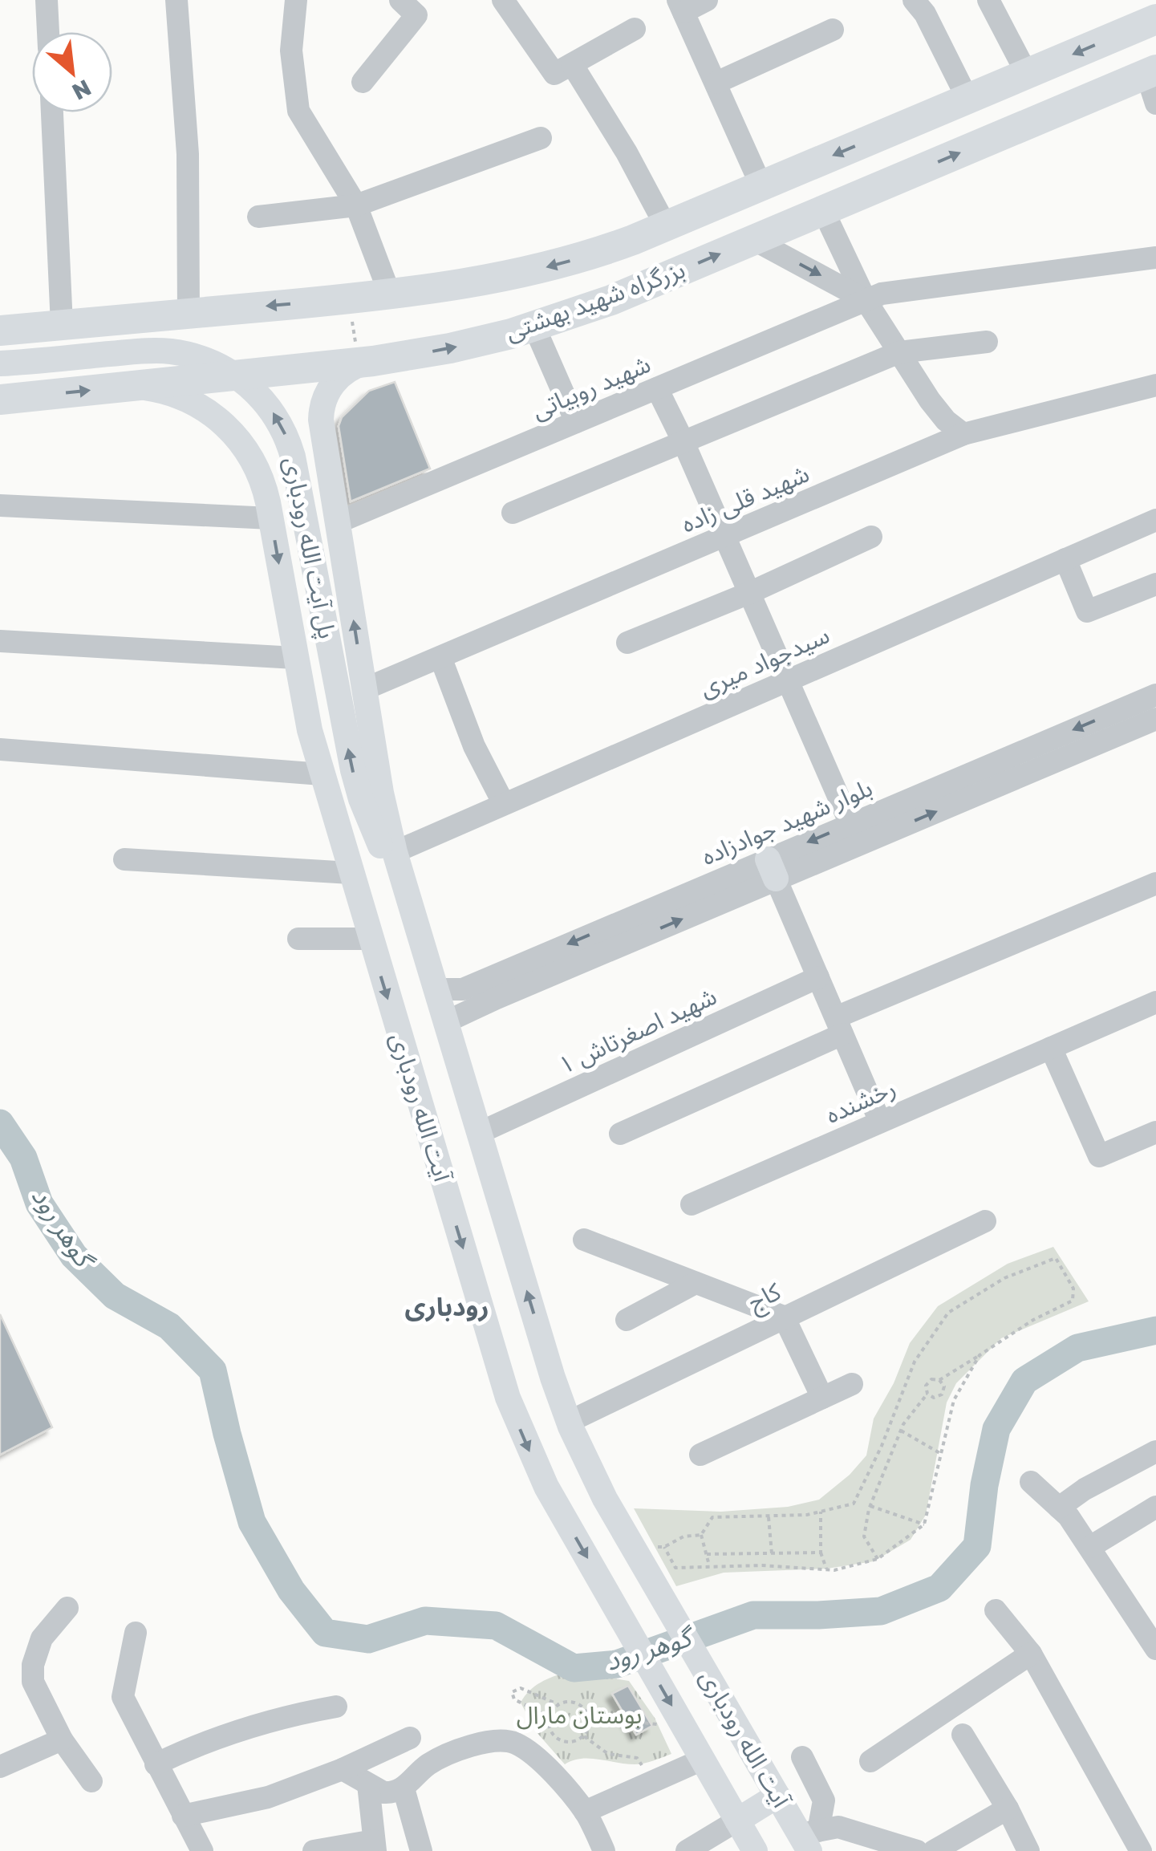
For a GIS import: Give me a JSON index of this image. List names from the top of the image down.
{
  "streets": {
    "highway": ["بزرگراه شهید بهشتی"],
    "main road": ["پل آیت الله رودباری", "آیت الله رودباری"],
    "street": [
      "شهید روبیاتی",
      "شهید قلی زاده",
      "سیدجواد میری",
      "بلوار شهید جوادزاده",
      "شهید اصغرتاش ۱",
      "رخشنده",
      "کاج"
    ]
  },
  "crossings": [
    ["بزرگراه شهید بهشتی", "آیت الله رودباری"],
    ["پل آیت الله رودباری", "سیدجواد میری"],
    ["پل آیت الله رودباری", "آیت الله رودباری"],
    ["بلوار شهید جوادزاده", "آیت الله رودباری"],
    ["شهید اصغرتاش ۱", "آیت الله رودباری"],
    ["آیت الله رودباری", "کاج"]
  ],
  "one_way": ["پل آیت الله رودباری"],
  "districts": ["رودباری"],
  "water": ["گوهر رود"],
  "parks": ["بوستان مارال"],
  "north": "bottom right"
}
